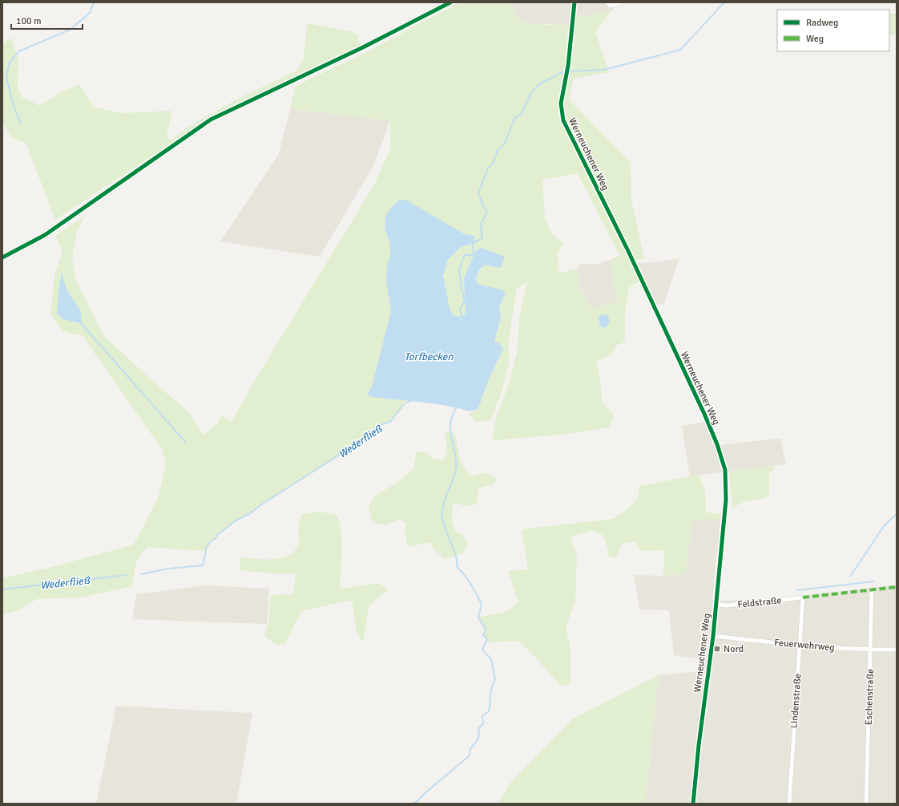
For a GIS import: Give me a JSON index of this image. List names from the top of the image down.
{
  "streets": {
    "street": [
      "Werneuchener Weg",
      "Feldstraße",
      "Feuerwehrweg",
      "Eschenstraße",
      "Lindenstraße"
    ]
  },
  "crossings": [
    ["Werneuchener Weg", "Feldstraße"],
    ["Werneuchener Weg", "Feuerwehrweg"],
    ["Feldstraße", "Lindenstraße"],
    ["Feuerwehrweg", "Eschenstraße"],
    ["Feuerwehrweg", "Lindenstraße"]
  ],
  "water": ["Torfbecken", "Wederfließ"],
  "places": {
    "transit": ["Nord"]
  },
  "legend": ["Radweg", "Weg"],
  "scale_bar": "100 m"
}
